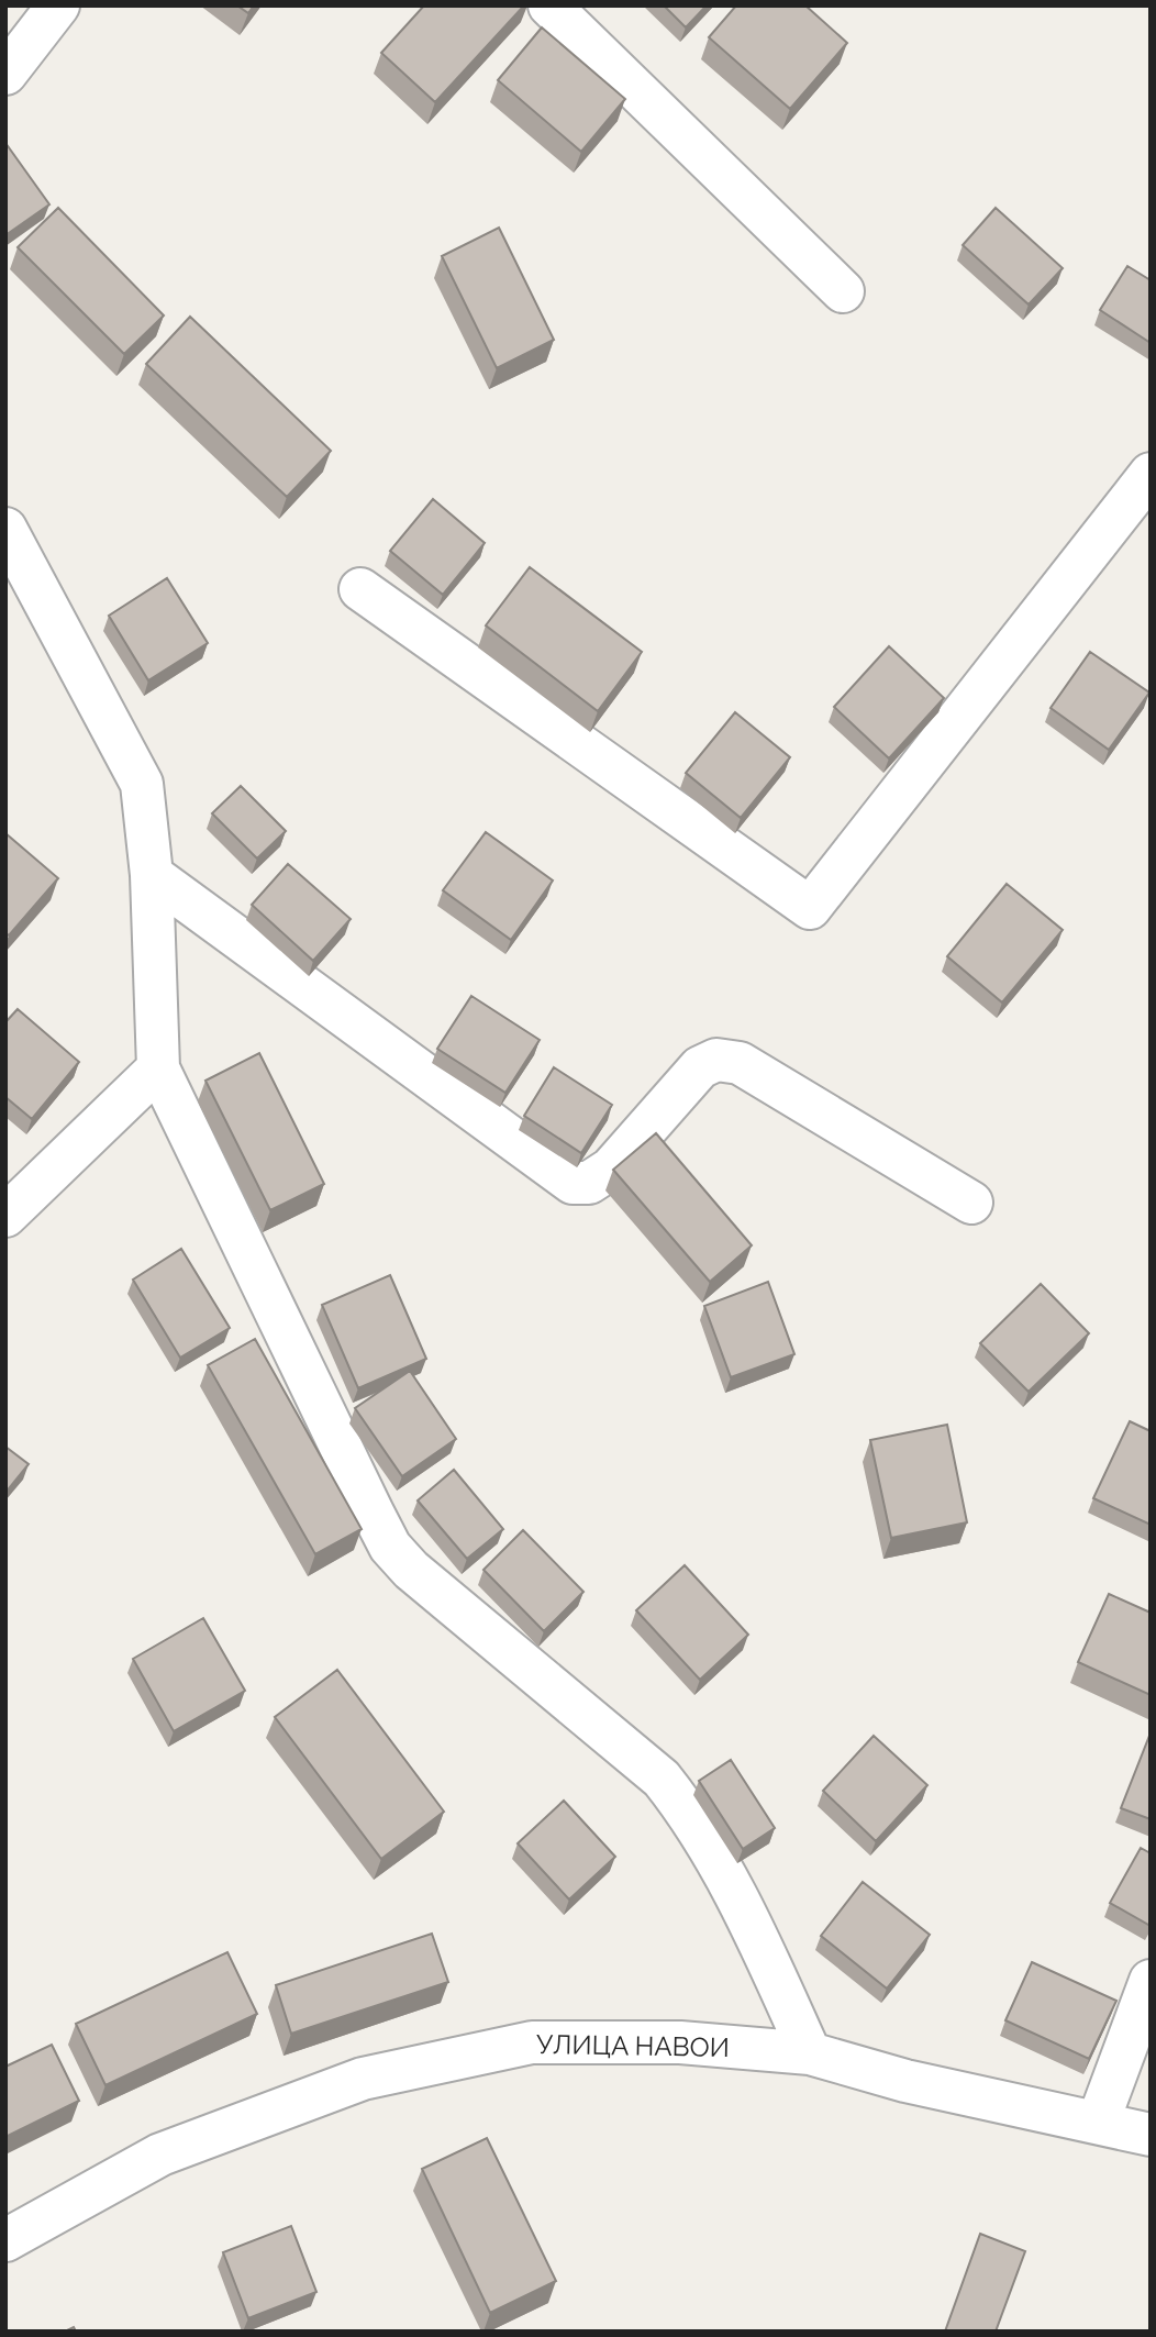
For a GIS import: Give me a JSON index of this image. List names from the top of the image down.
{
  "streets": {
    "street": ["УЛИЦА НАВОИ"]
  }
}
